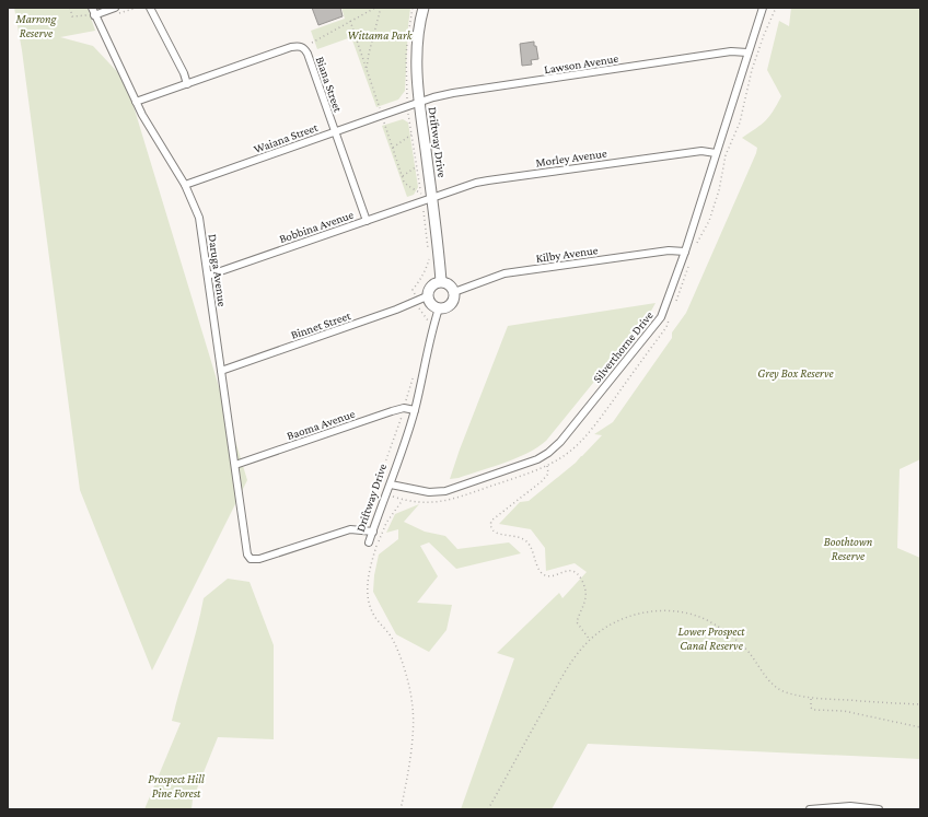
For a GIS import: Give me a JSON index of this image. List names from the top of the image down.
{
  "streets": {
    "street": [
      "Lawson Avenue",
      "Biana Street",
      "Waiana Street",
      "Driftway Drive",
      "Morley Avenue",
      "Bobbina Avenue",
      "Kilby Avenue",
      "Daruga Avenue",
      "Binnet Street",
      "Silverthorne Drive",
      "Baoma Avenue"
    ]
  },
  "crossings": [
    ["Lawson Avenue", "Waiana Street"],
    ["Lawson Avenue", "Driftway Drive"],
    ["Lawson Avenue", "Silverthorne Drive"],
    ["Biana Street", "Waiana Street"],
    ["Biana Street", "Bobbina Avenue"],
    ["Biana Street", "Daruga Avenue"],
    ["Waiana Street", "Driftway Drive"],
    ["Waiana Street", "Daruga Avenue"],
    ["Driftway Drive", "Morley Avenue"],
    ["Driftway Drive", "Bobbina Avenue"],
    ["Driftway Drive", "Kilby Avenue"],
    ["Driftway Drive", "Daruga Avenue"],
    ["Driftway Drive", "Binnet Street"],
    ["Driftway Drive", "Silverthorne Drive"],
    ["Driftway Drive", "Baoma Avenue"],
    ["Morley Avenue", "Bobbina Avenue"],
    ["Morley Avenue", "Silverthorne Drive"],
    ["Bobbina Avenue", "Daruga Avenue"],
    ["Kilby Avenue", "Binnet Street"],
    ["Kilby Avenue", "Silverthorne Drive"],
    ["Daruga Avenue", "Binnet Street"],
    ["Daruga Avenue", "Baoma Avenue"]
  ],
  "parks": [
    "Marrong Reserve",
    "Wittama Park",
    "Grey Box Reserve",
    "Boothtown Reserve",
    "Lower Prospect Canal Reserve",
    "Prospect Hill Pine Forest"
  ]
}
